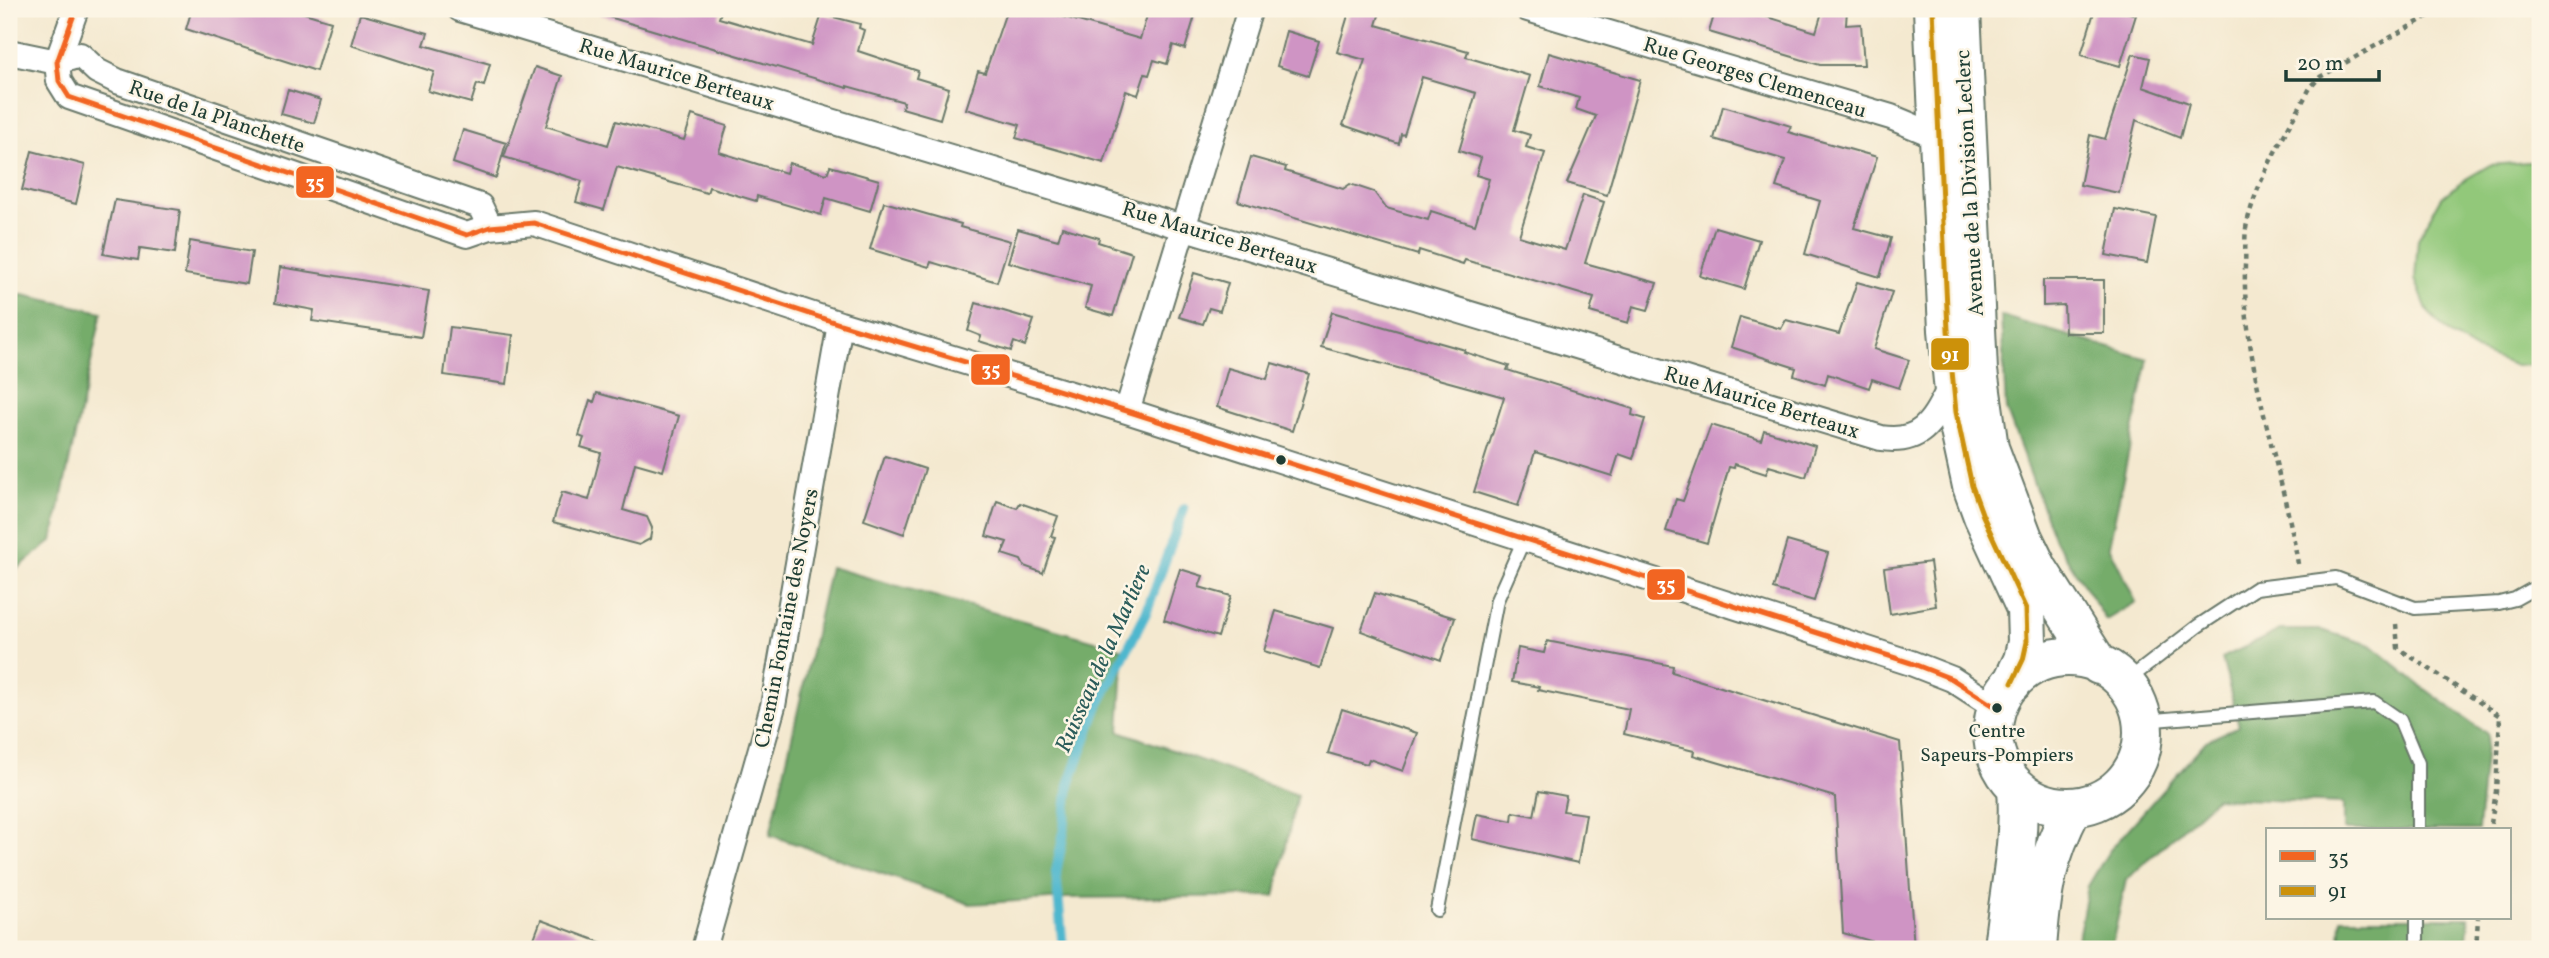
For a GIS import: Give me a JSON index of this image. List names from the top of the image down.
{
  "streets": {
    "main road": ["Avenue de la Division Leclerc"],
    "street": [
      "Rue Maurice Berteaux",
      "Rue Georges Clemenceau",
      "Rue de la Planchette",
      "Chemin Fontaine des Noyers"
    ]
  },
  "crossings": [
    ["Rue Maurice Berteaux", "Avenue de la Division Leclerc"],
    ["Rue Georges Clemenceau", "Avenue de la Division Leclerc"],
    ["Rue de la Planchette", "Avenue de la Division Leclerc"],
    ["Rue de la Planchette", "Chemin Fontaine des Noyers"]
  ],
  "water": ["Ruisseau de la Marliere"],
  "places": ["Centre Sapeurs-Pompiers"],
  "lines": ["transit line 35", "transit line 91"],
  "legend": ["35", "91"],
  "scale_bar": "20 m"
}
